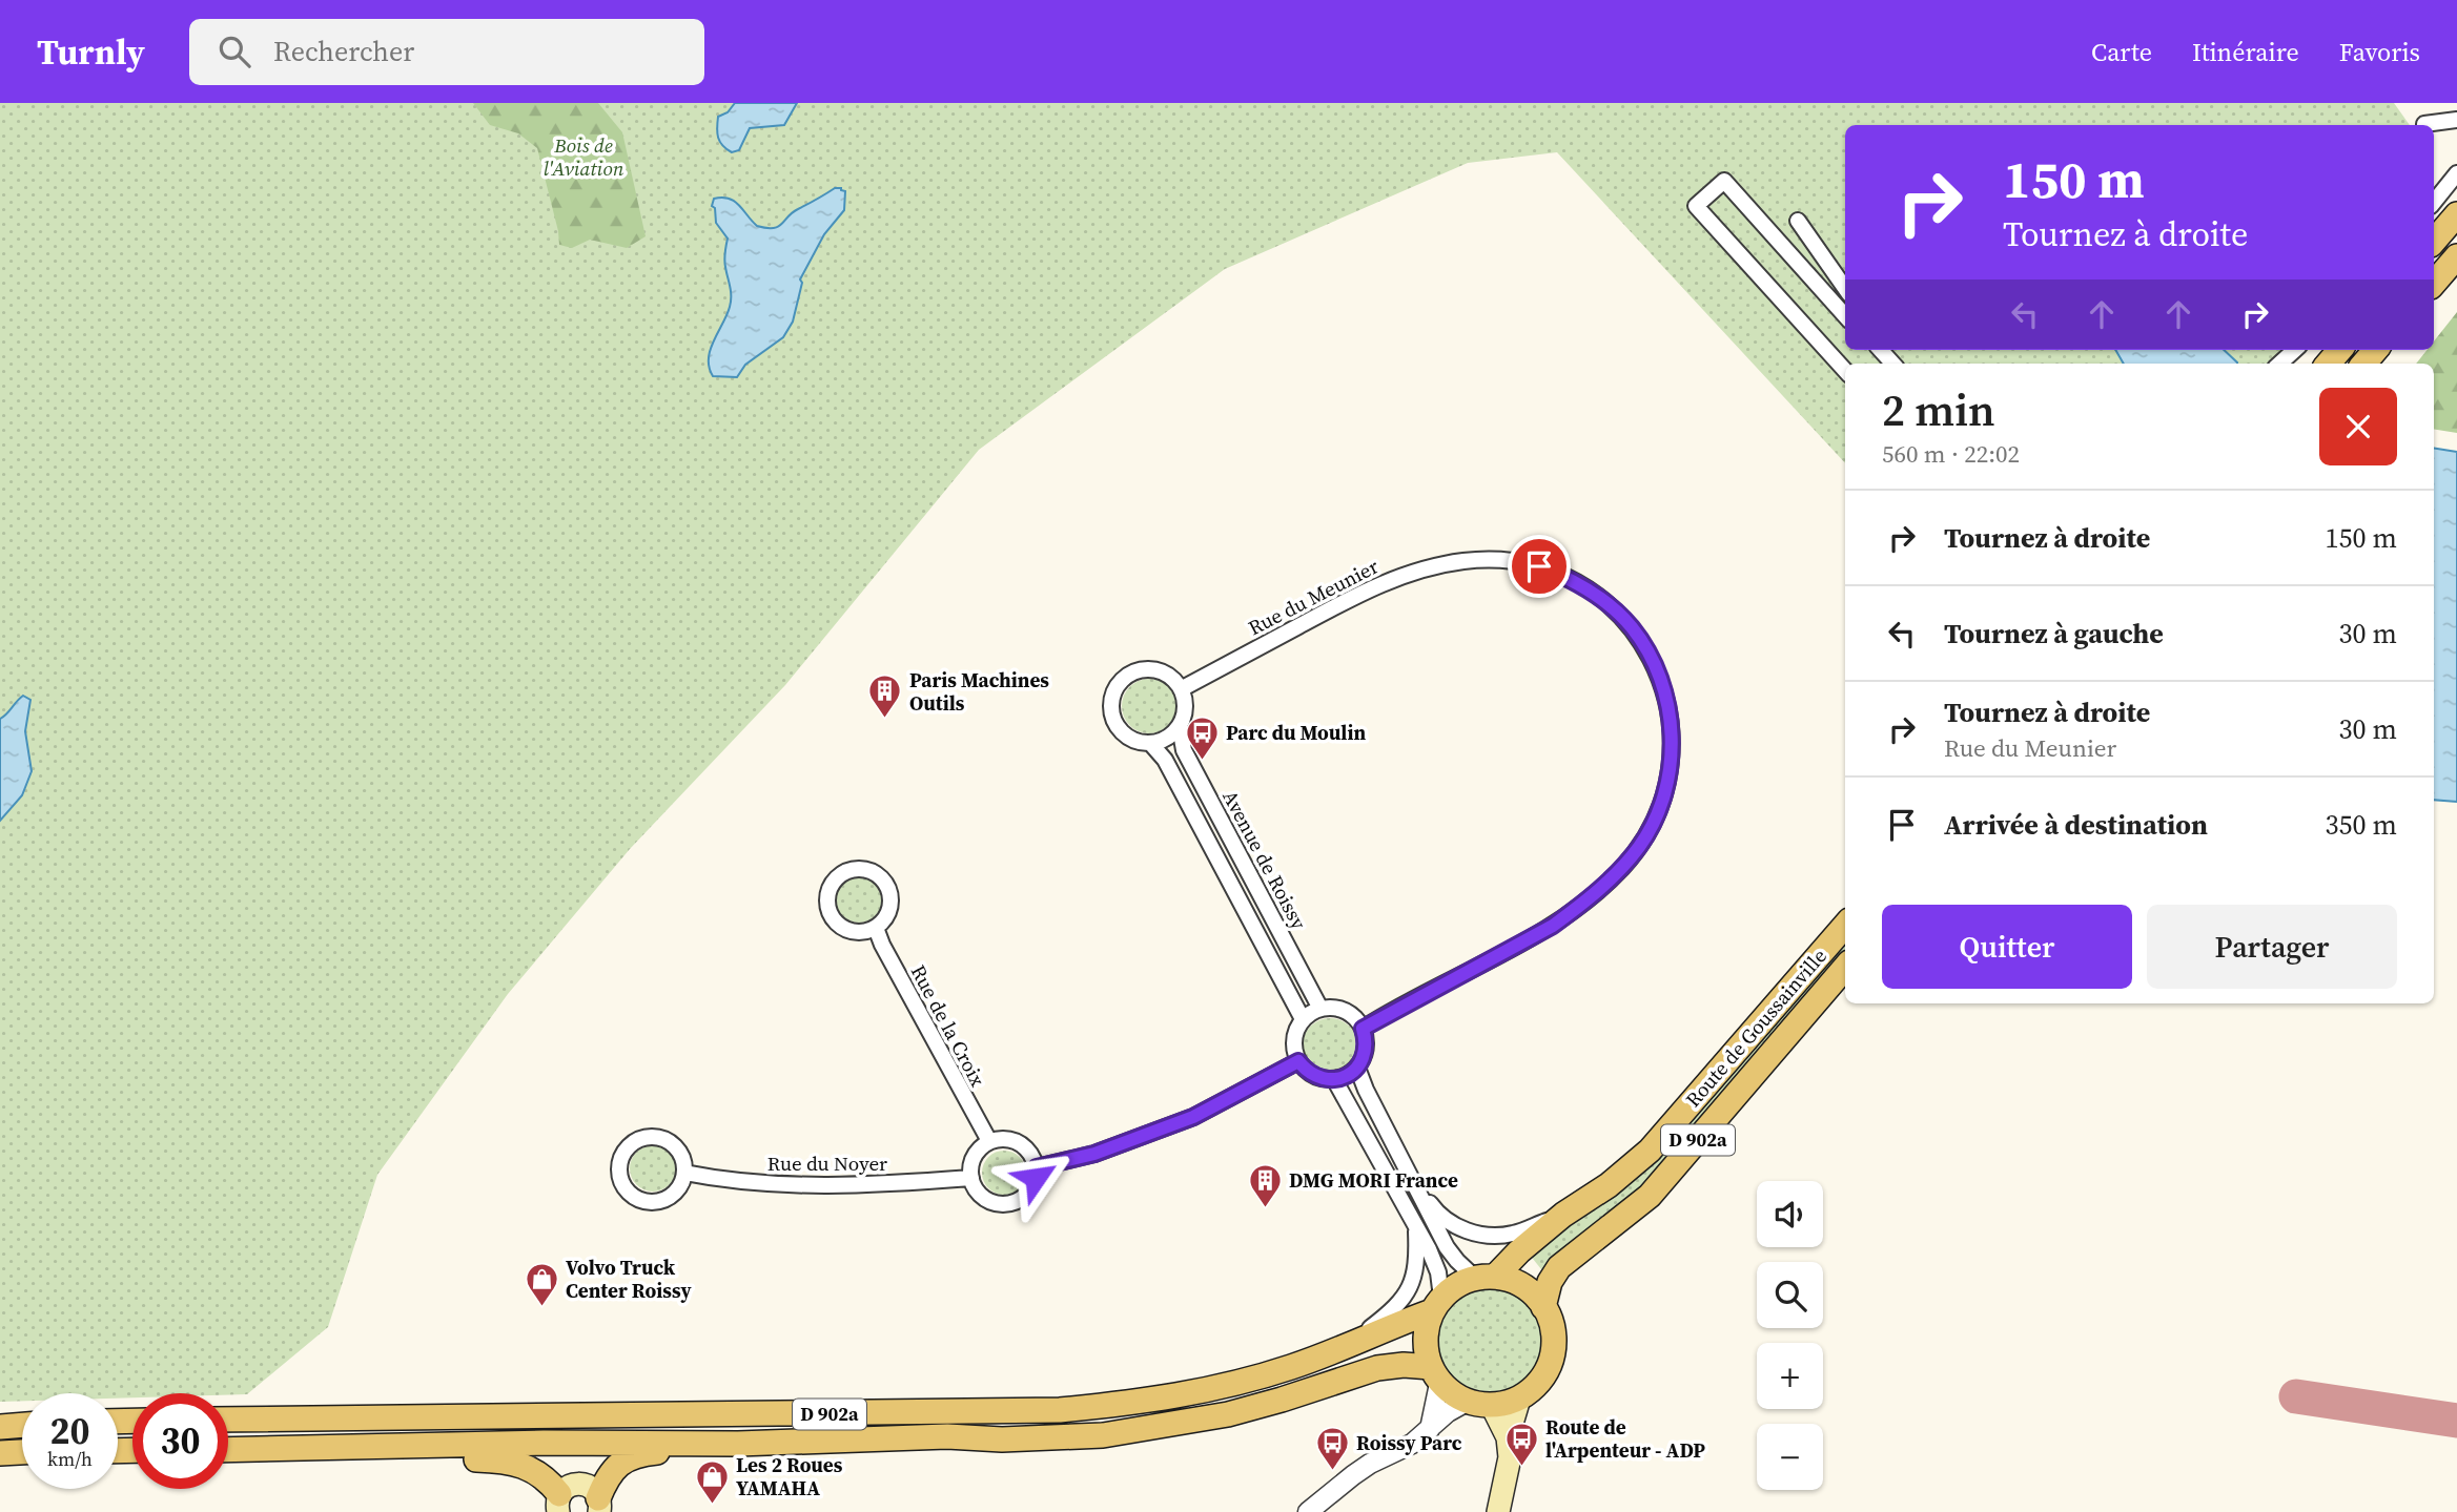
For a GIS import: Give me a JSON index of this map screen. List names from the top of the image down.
{
  "streets": {
    "main road": ["Route de Goussainville", "D 902a"],
    "street": [
      "Rue du Meunier",
      "Avenue de Roissy",
      "Rue de la Croix",
      "Rue du Noyer"
    ]
  },
  "crossings": [
    ["Rue du Meunier", "Avenue de Roissy"],
    ["Rue de la Croix", "Rue du Noyer"],
    ["Route de Goussainville", "D 902a"]
  ],
  "parks": ["Bois de l'Aviation"],
  "places": {
    "building": ["Paris Machines Outils", "DMG MORI France"],
    "bus stop": ["Parc du Moulin", "Route de l'Arpenteur - ADP", "Roissy Parc"],
    "shop": ["Volvo Truck Center Roissy", "Les 2 Roues YAMAHA"]
  },
  "page": {
    "header": "Turnly",
    "search": "Rechercher",
    "nav": ["Carte", "Itinéraire", "Favoris"],
    "turn": ["150 m", "Tournez à droite"],
    "heading": ["2 min", "560 m · 22:02"],
    "list": [
      {
        "name": "Tournez à droite",
        "value": "150 m"
      },
      {
        "name": "Tournez à gauche",
        "value": "30 m"
      },
      {
        "name": "Tournez à droite",
        "note": "Rue du Meunier",
        "value": "30 m"
      },
      {
        "name": "Arrivée à destination",
        "value": "350 m"
      }
    ],
    "buttons": ["Quitter", "Partager"],
    "map_buttons": ["+", "−"],
    "speed": "20 km/h",
    "limit": "30"
  }
}
